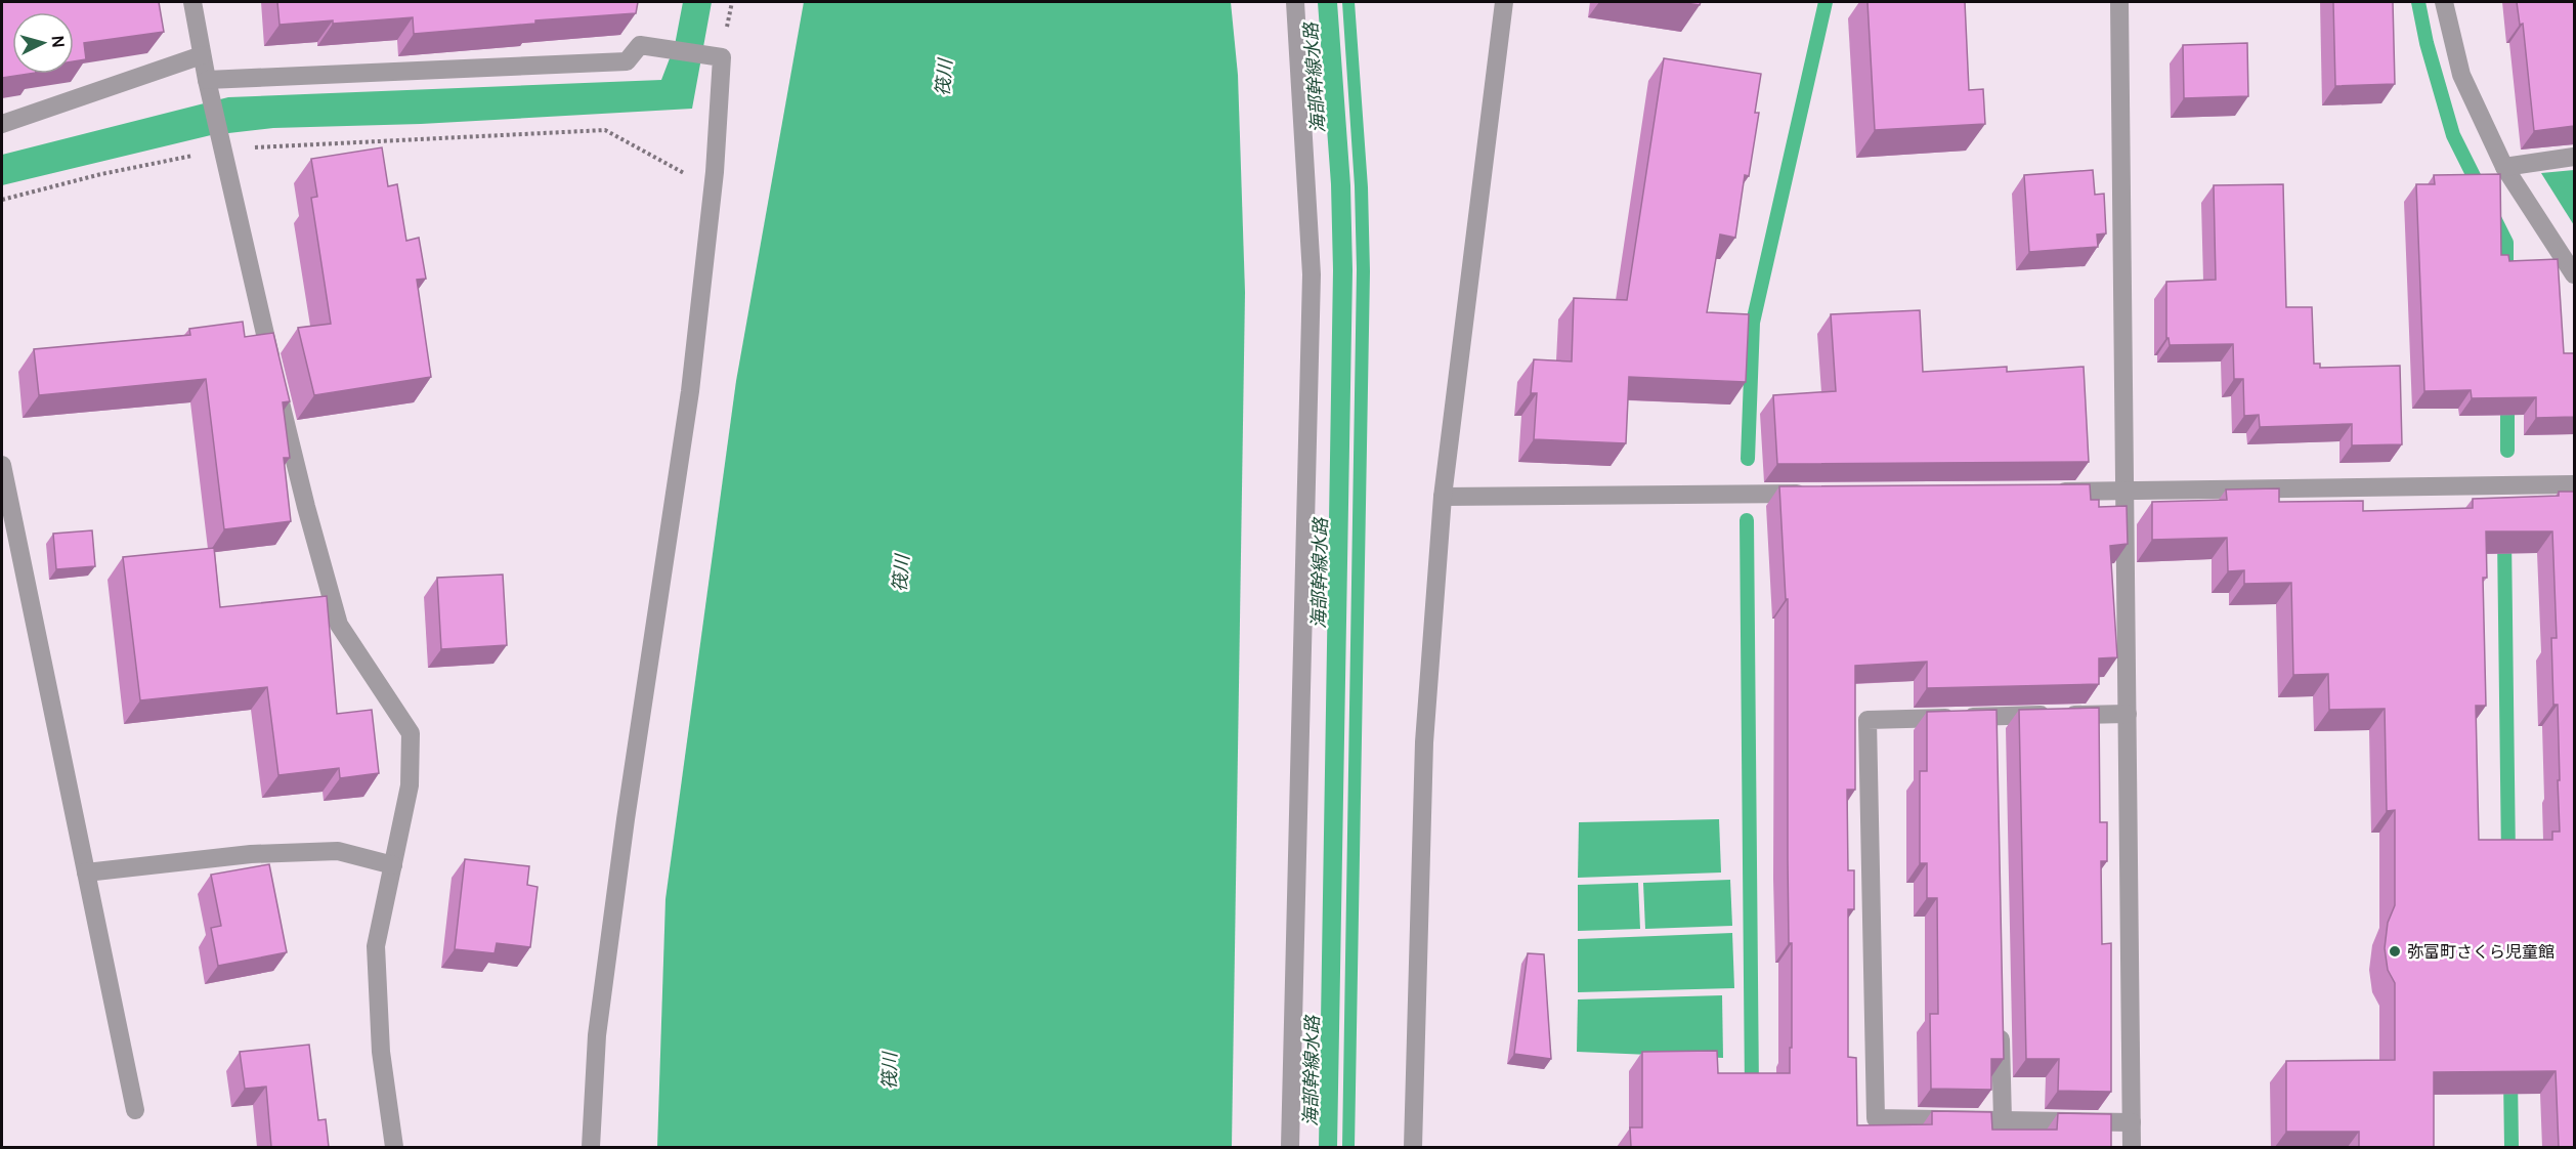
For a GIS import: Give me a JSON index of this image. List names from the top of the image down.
{
  "water": ["筏川", "海部幹線水路"],
  "places": ["弥富町さくら児童館"],
  "north": "right"
}
